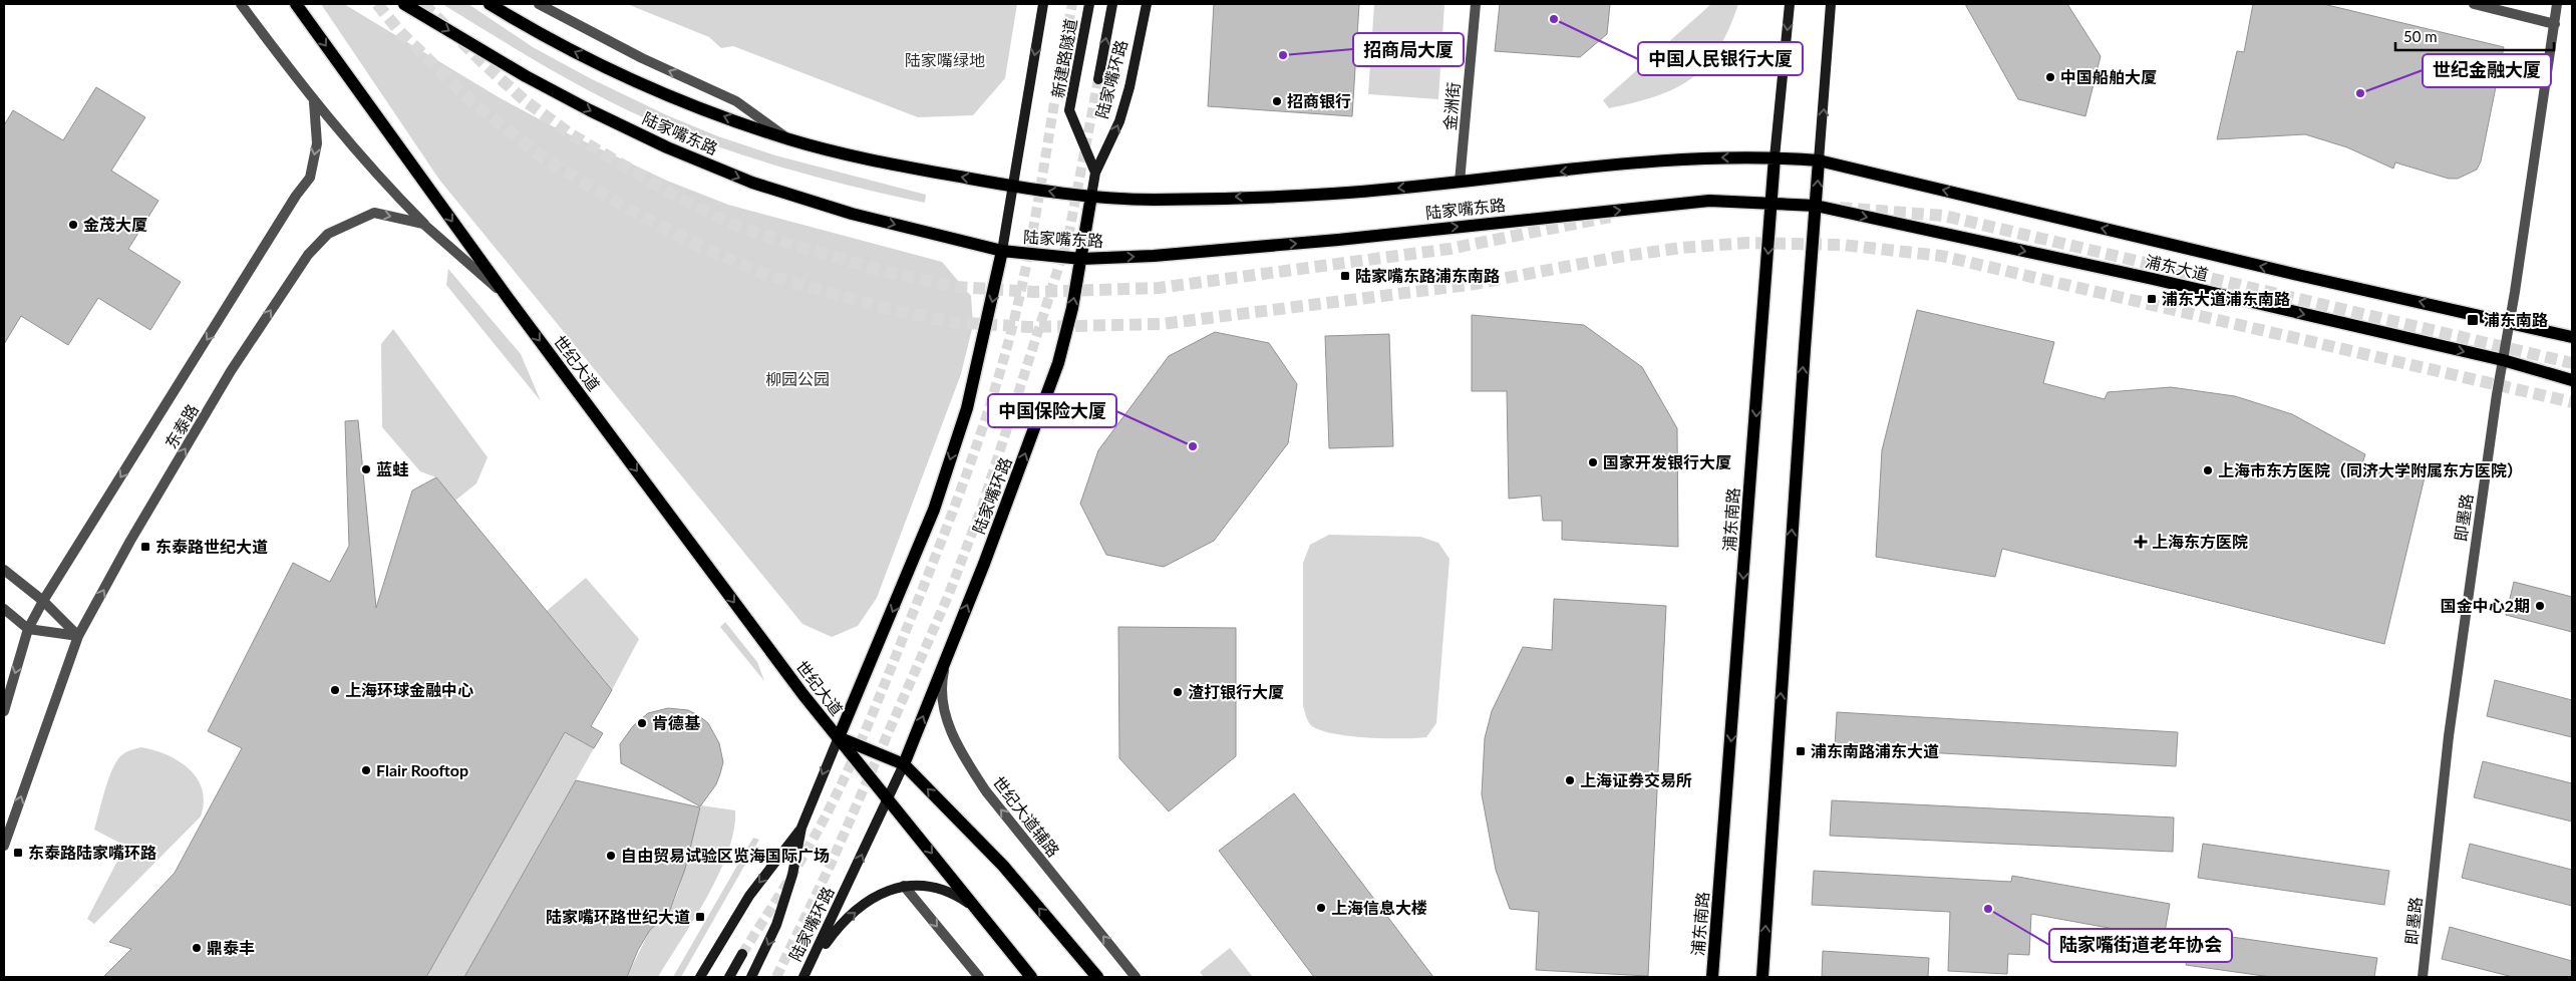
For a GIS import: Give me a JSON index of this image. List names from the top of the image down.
{
  "streets": {
    "main road": [
      "新建路隧道",
      "陆家嘴环路",
      "陆家嘴东路",
      "浦东大道",
      "世纪大道",
      "浦东南路"
    ],
    "street": [
      "金洲街",
      "东泰路",
      "即墨路",
      "世纪大道辅路"
    ]
  },
  "crossings": [
    ["新建路隧道", "陆家嘴环路"],
    ["陆家嘴环路", "陆家嘴东路"],
    ["陆家嘴环路", "世纪大道"],
    ["陆家嘴环路", "世纪大道辅路"],
    ["金洲街", "陆家嘴东路"],
    ["陆家嘴东路", "浦东大道"],
    ["陆家嘴东路", "浦东南路"],
    ["浦东大道", "即墨路"],
    ["浦东大道", "浦东南路"],
    ["世纪大道", "东泰路"]
  ],
  "one_way": ["世纪大道辅路"],
  "parks": ["陆家嘴绿地", "柳园公园"],
  "places": {
    "other": [
      "中国人民银行大厦",
      "招商局大厦",
      "中国船舶大厦",
      "世纪金融大厦",
      "招商银行",
      "金茂大厦",
      "中国保险大厦",
      "国家开发银行大厦",
      "蓝蛙",
      "上海市东方医院（同济大学附属东方医院）",
      "国金中心2期",
      "上海环球金融中心",
      "渣打银行大厦",
      "肯德基",
      "Flair Rooftop",
      "上海证券交易所",
      "自由贸易试验区览海国际广场",
      "上海信息大楼",
      "陆家嘴街道老年协会",
      "鼎泰丰"
    ],
    "transit": [
      "陆家嘴东路浦东南路",
      "浦东大道浦东南路",
      "浦东南路",
      "东泰路世纪大道",
      "浦东南路浦东大道",
      "东泰路陆家嘴环路",
      "陆家嘴环路世纪大道"
    ],
    "health": ["上海东方医院"]
  },
  "scale_bar": "50 m"
}
